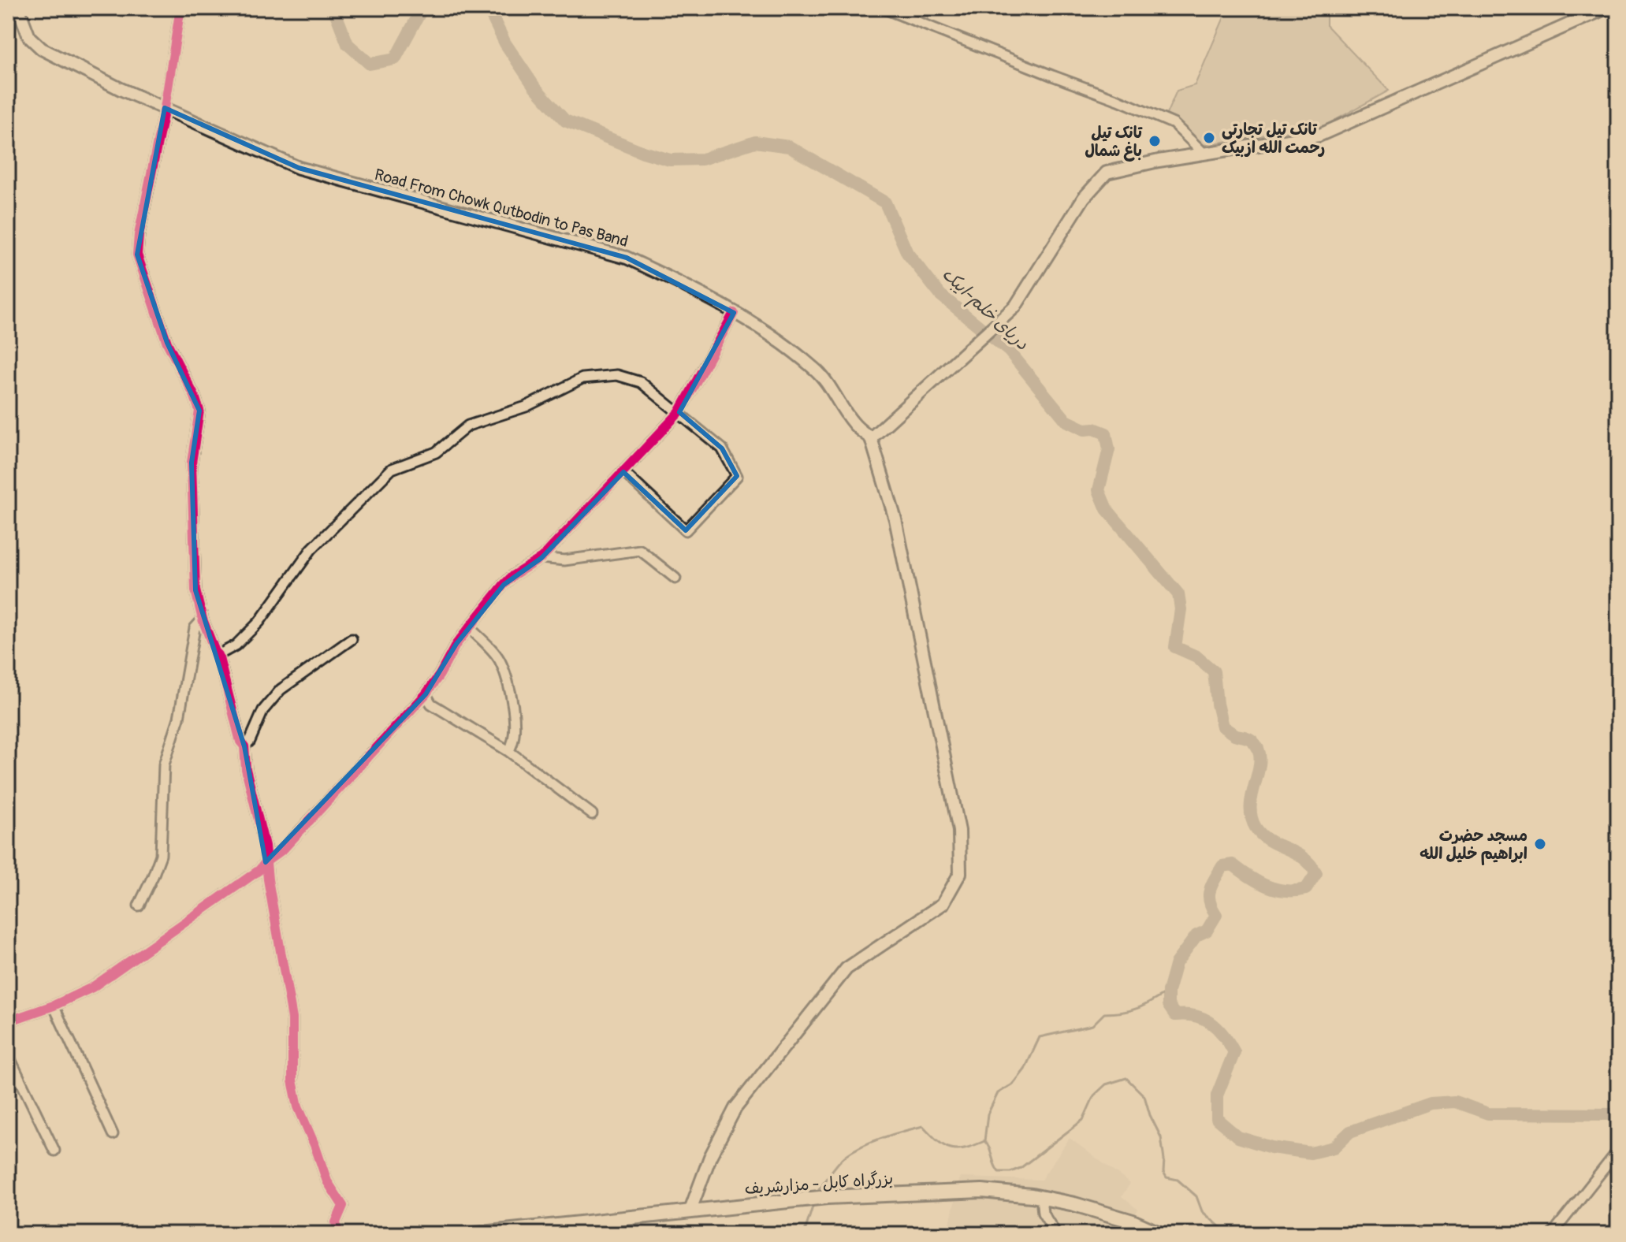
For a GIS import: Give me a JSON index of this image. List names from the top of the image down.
{
  "streets": {
    "highway": ["بزرگراه کابل - مزارشریف"],
    "main road": ["Road From Chowk Qutbodin to Pas Band"]
  },
  "water": ["دریای خلم-ایبک"],
  "places": ["تانک تیل تجارتی رحمت الله ازبیک", "تانک تیل باغ شمال", "مسجد حضرت ابراهیم خلیل الله"]
}
